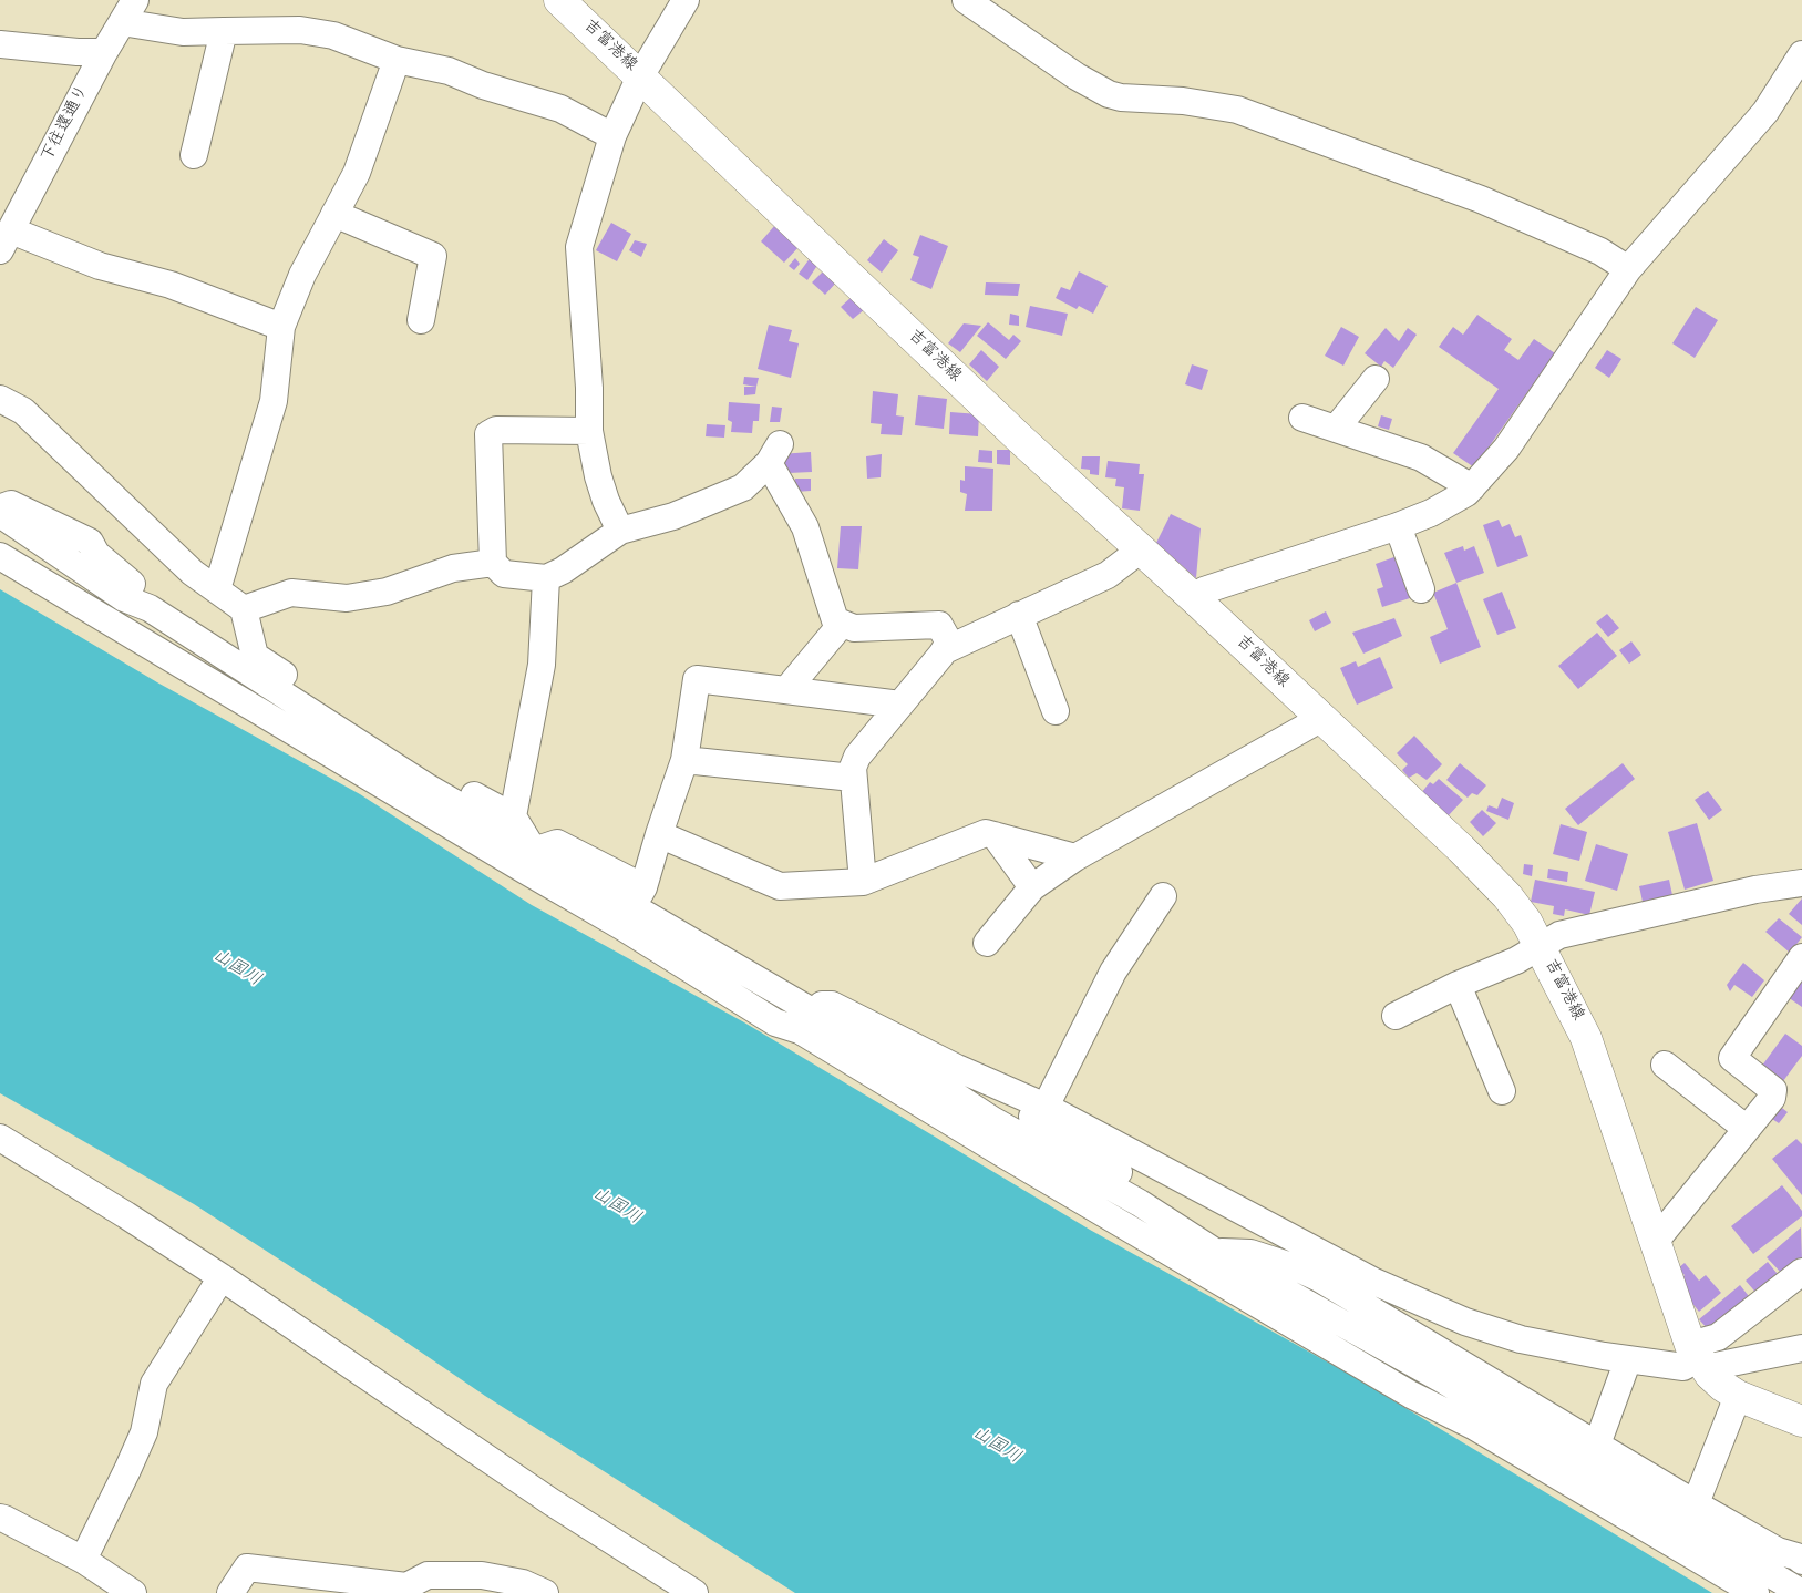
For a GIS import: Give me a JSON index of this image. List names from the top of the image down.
{
  "streets": {
    "main road": ["吉富港線"],
    "street": ["下往還通り"]
  },
  "water": ["山国川"]
}
